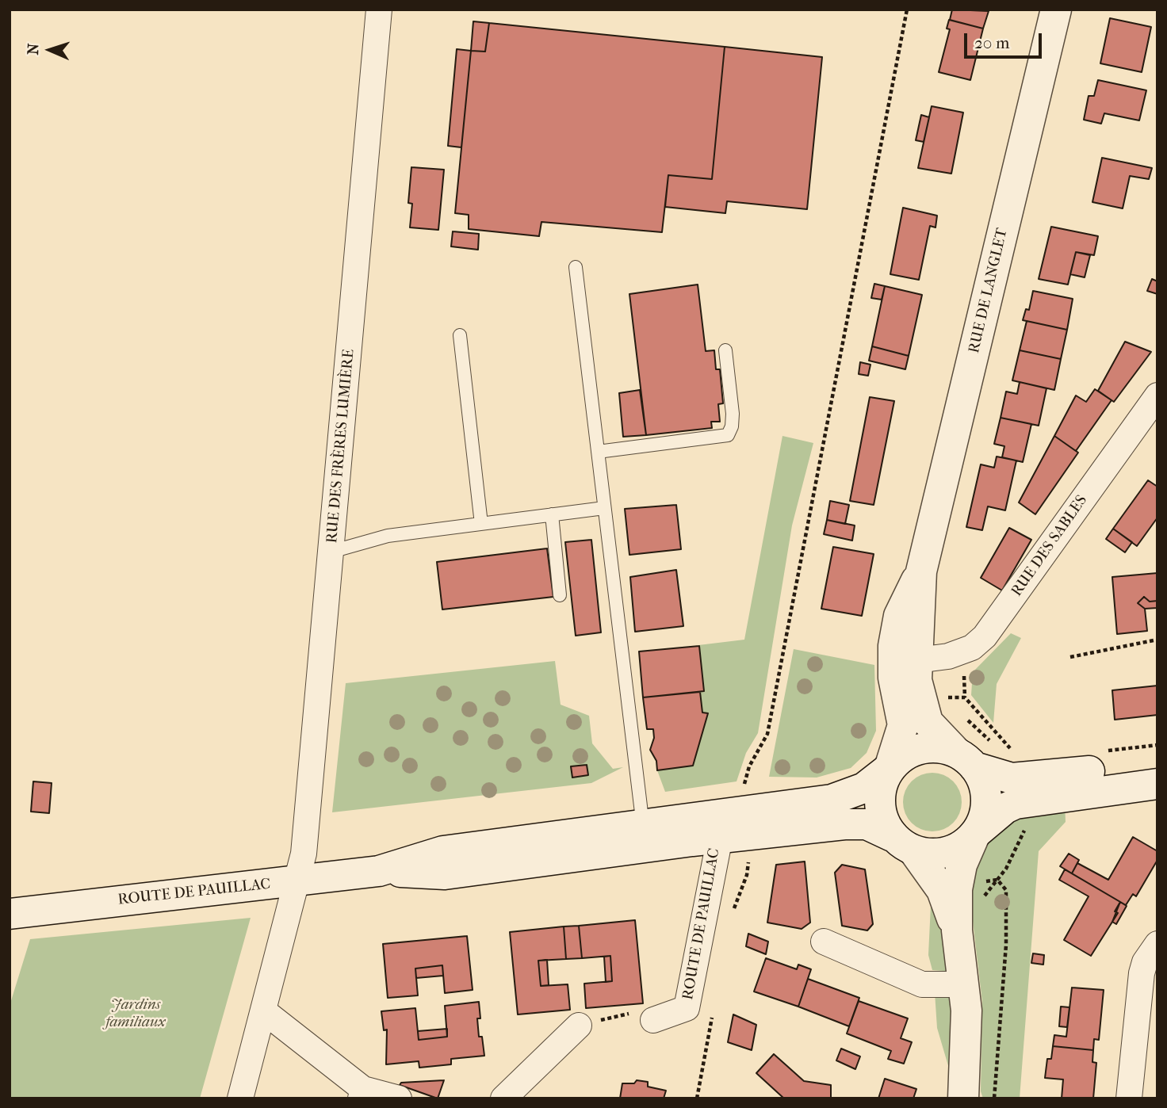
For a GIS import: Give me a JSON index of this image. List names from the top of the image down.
{
  "streets": {
    "main road": ["RUE DE LANGLET", "ROUTE DE PAUILLAC"],
    "street": ["RUE DES FRÈRES LUMIÈRE", "RUE DES SABLES"]
  },
  "crossings": [
    ["RUE DE LANGLET", "RUE DES SABLES"],
    ["RUE DE LANGLET", "ROUTE DE PAUILLAC"],
    ["RUE DES FRÈRES LUMIÈRE", "ROUTE DE PAUILLAC"]
  ],
  "parks": ["Jardins familiaux"],
  "scale_bar": "20 m",
  "north": "left"
}
